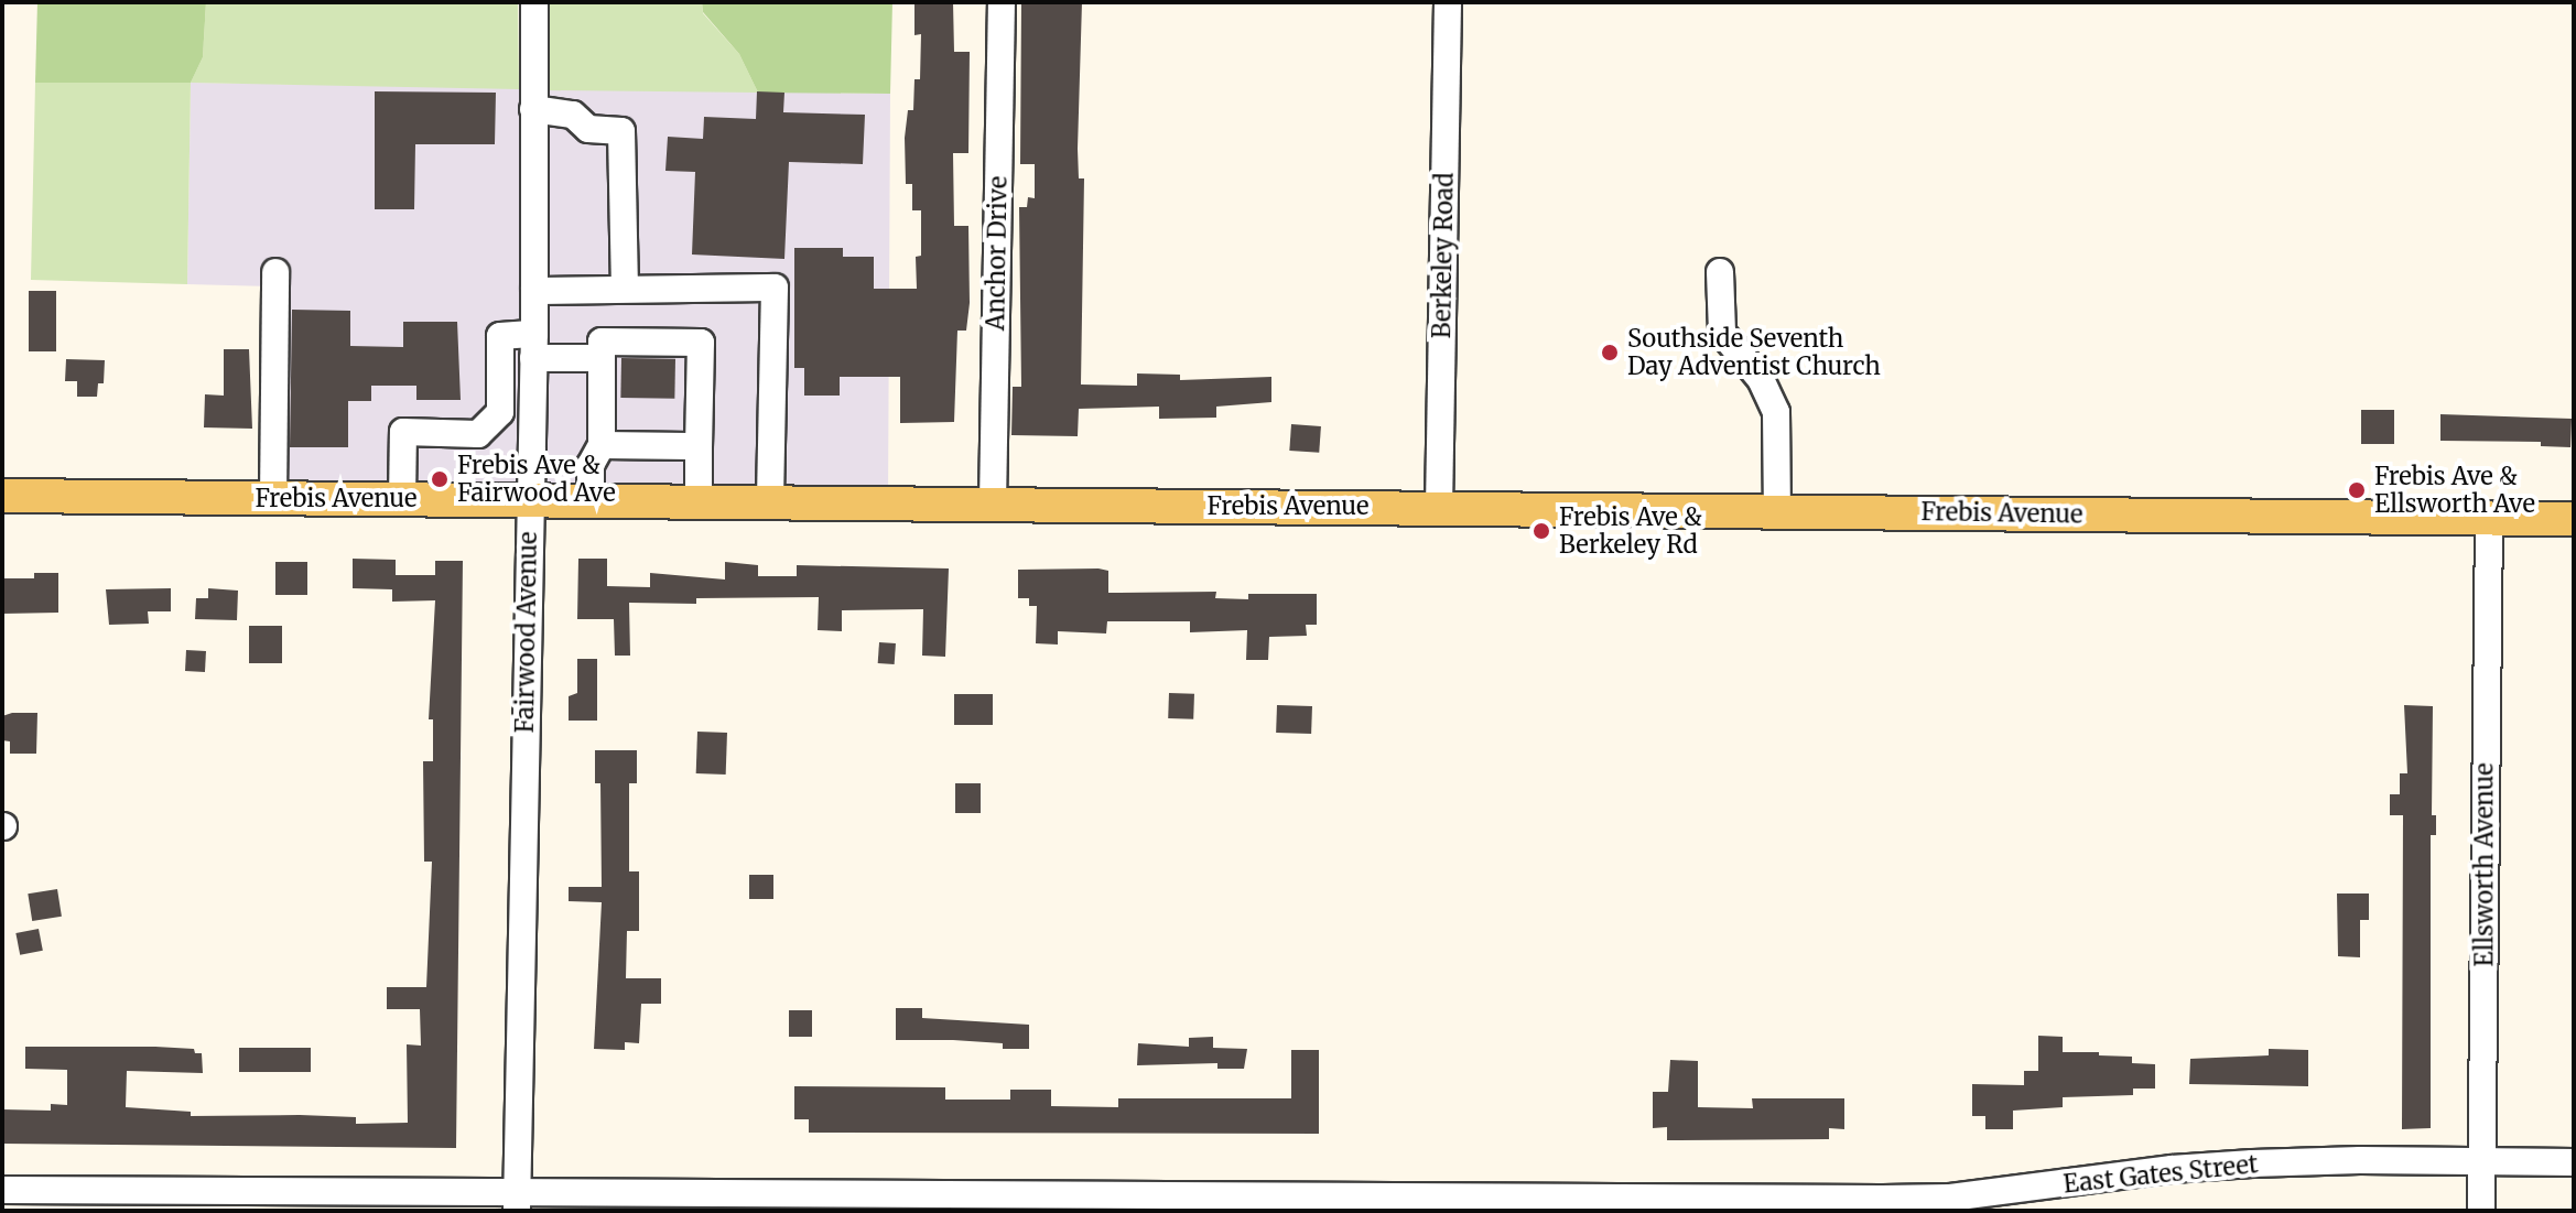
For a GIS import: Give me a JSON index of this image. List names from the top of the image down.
{
  "streets": {
    "main road": ["Frebis Avenue"],
    "street": [
      "Anchor Drive",
      "Berkeley Road",
      "Fairwood Avenue",
      "Ellsworth Avenue",
      "East Gates Street"
    ]
  },
  "crossings": [
    ["Anchor Drive", "Frebis Avenue"],
    ["Berkeley Road", "Frebis Avenue"],
    ["Frebis Avenue", "Fairwood Avenue"],
    ["Frebis Avenue", "Ellsworth Avenue"],
    ["Fairwood Avenue", "East Gates Street"],
    ["Ellsworth Avenue", "East Gates Street"]
  ],
  "places": [
    "Southside Seventh Day Adventist Church",
    "Frebis Ave & Fairwood Ave",
    "Frebis Ave & Ellsworth Ave",
    "Frebis Ave & Berkeley Rd"
  ]
}
